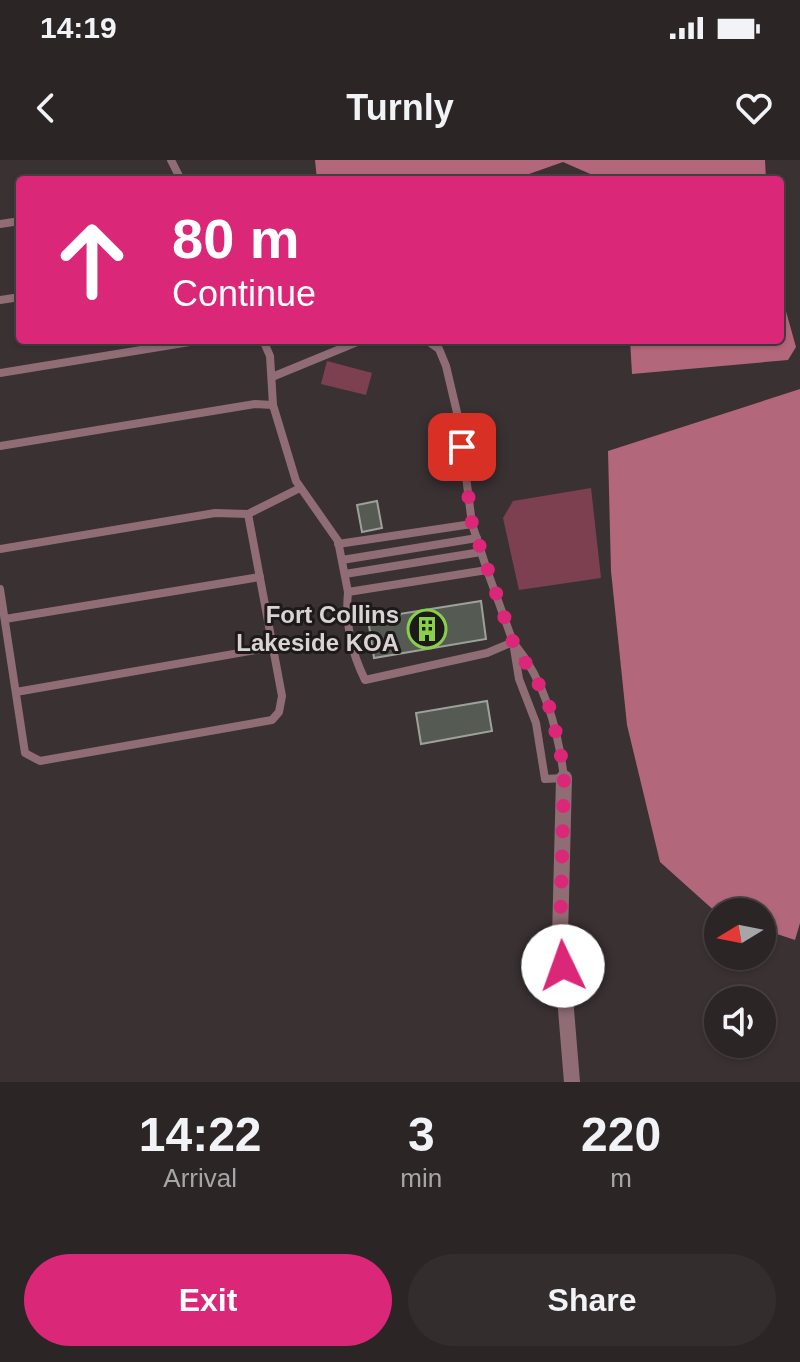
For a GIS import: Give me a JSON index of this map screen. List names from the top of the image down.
{
  "places": {
    "building": ["Fort Collins Lakeside KOA"]
  },
  "north": "left",
  "page": {
    "status": "14:19",
    "header": "Turnly",
    "turn": ["80 m", "Continue"],
    "eta": [
      "14:22",
      "Arrival",
      "3",
      "min",
      "220",
      "m"
    ],
    "buttons": ["Exit", "Share"]
  }
}
